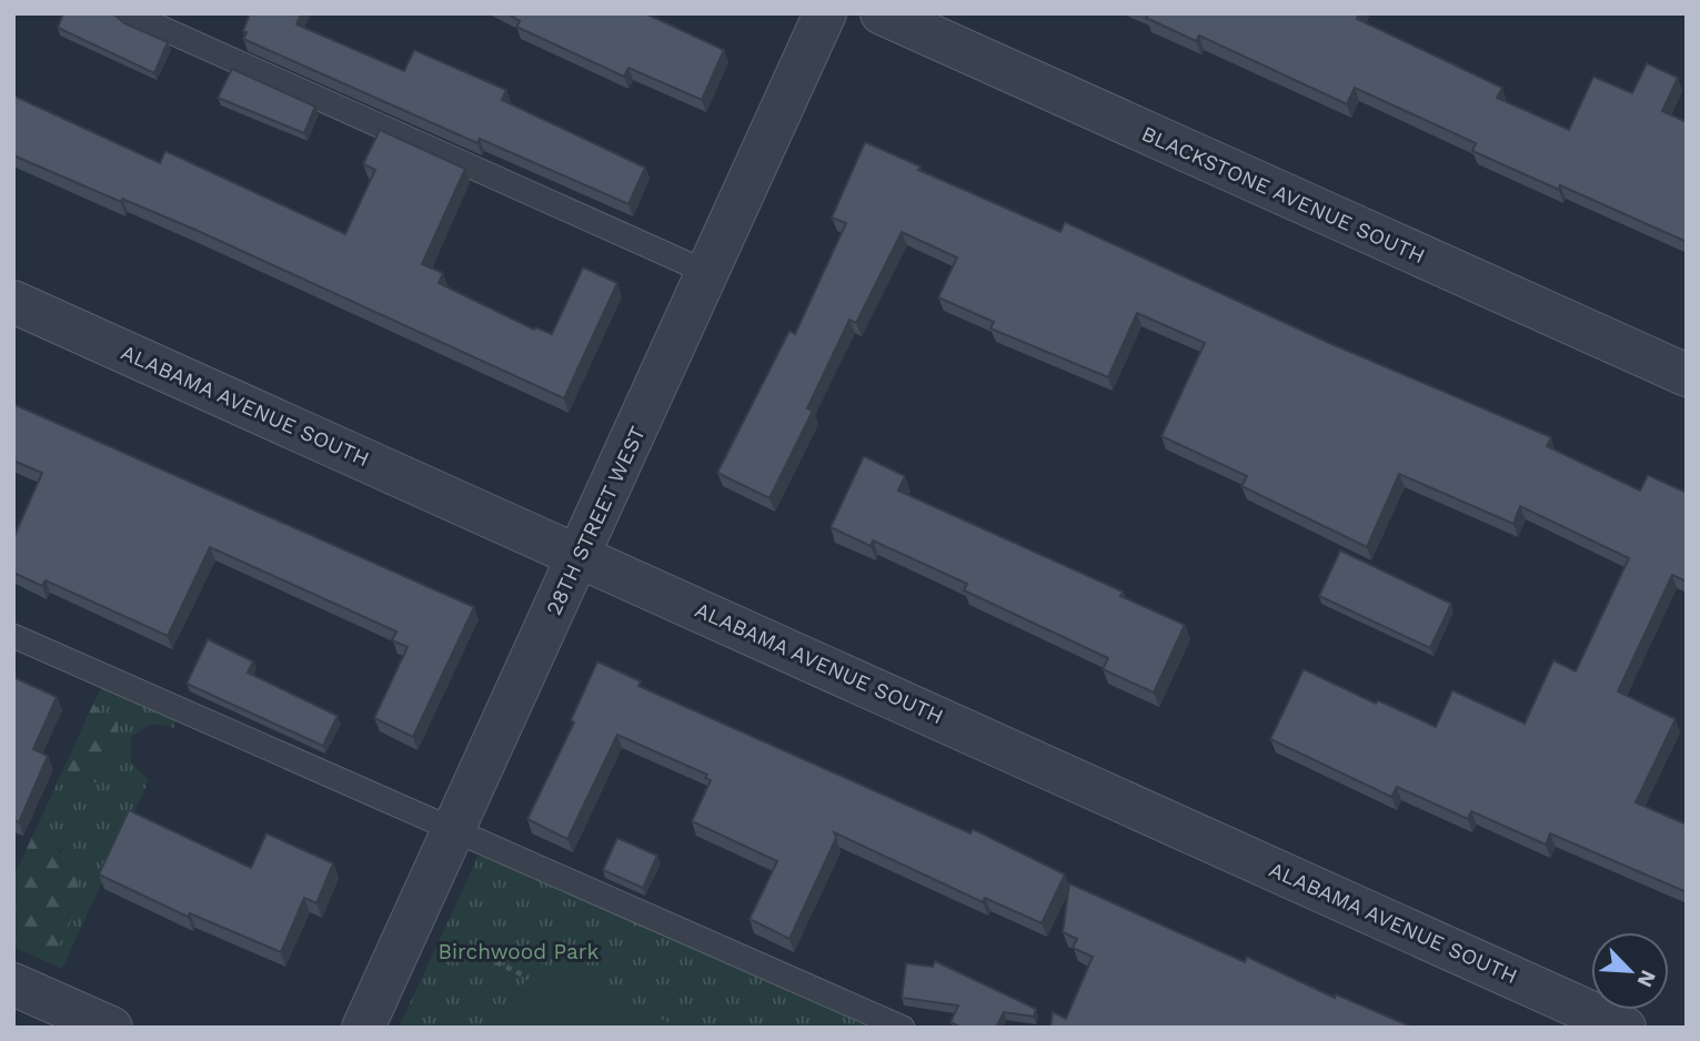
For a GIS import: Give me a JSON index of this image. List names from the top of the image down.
{
  "streets": {
    "street": ["BLACKSTONE AVENUE SOUTH", "ALABAMA AVENUE SOUTH", "28TH STREET WEST"]
  },
  "crossings": [
    ["ALABAMA AVENUE SOUTH", "28TH STREET WEST"]
  ],
  "parks": ["Birchwood Park"],
  "north": "bottom right"
}
